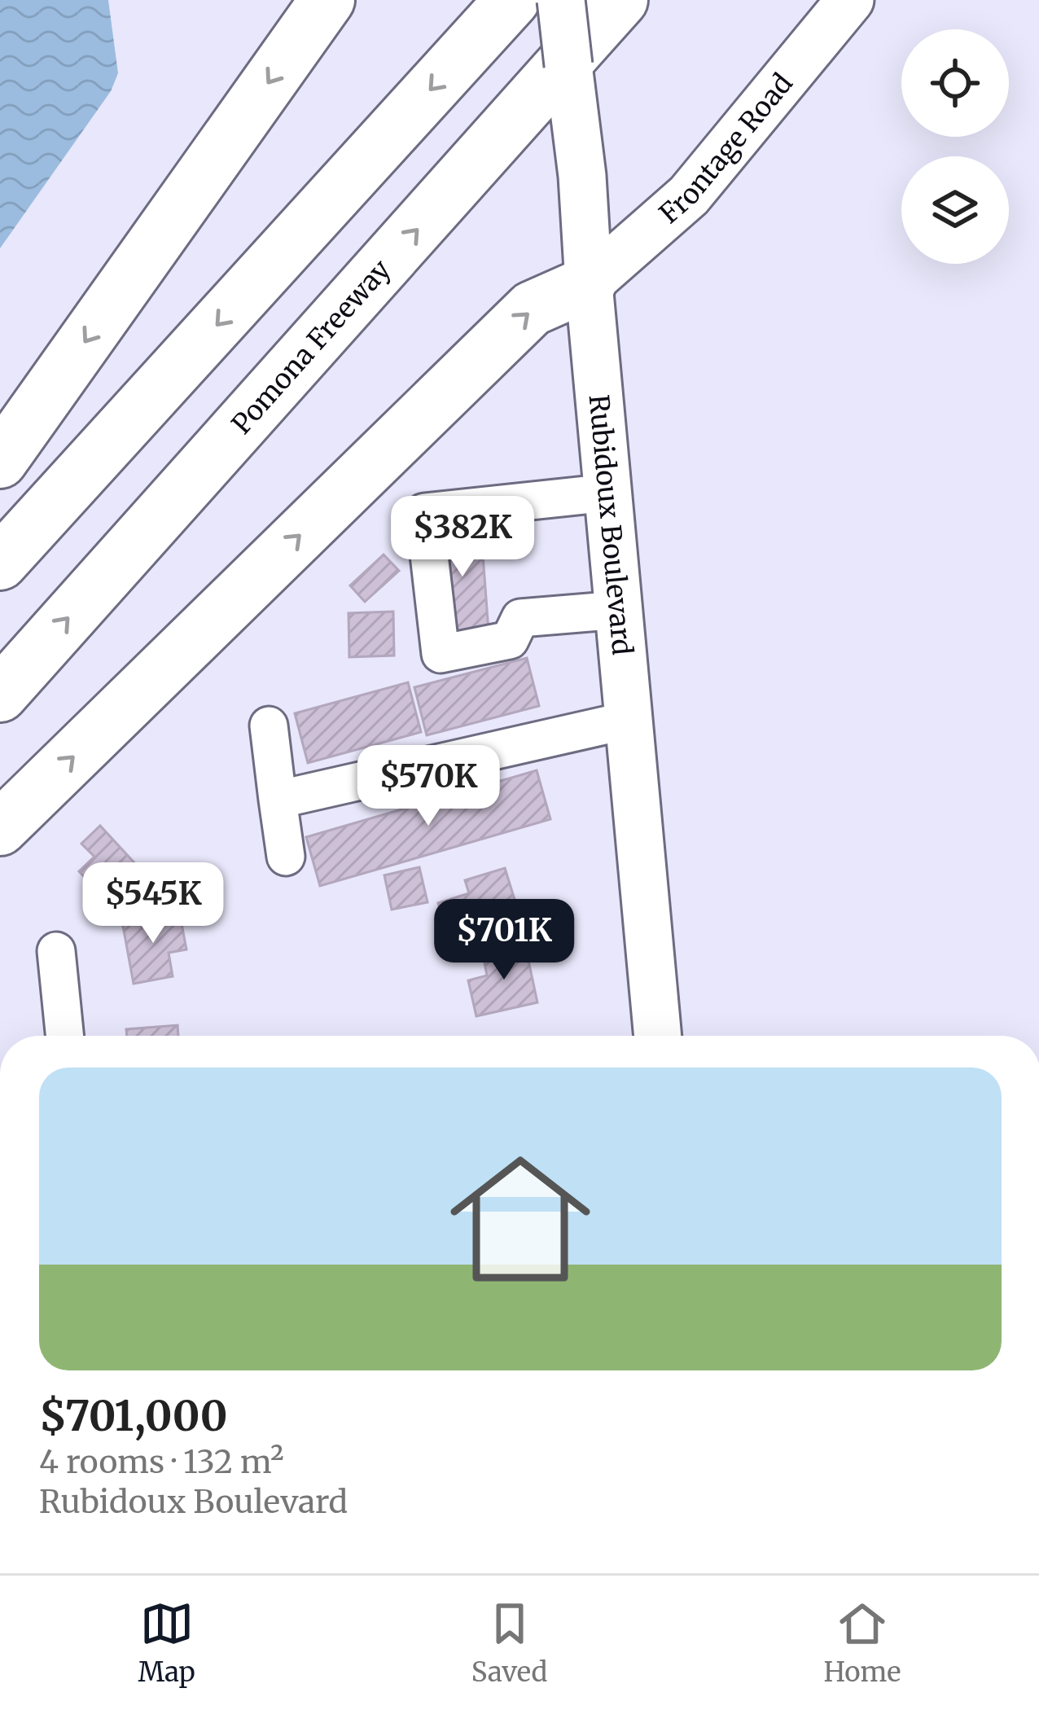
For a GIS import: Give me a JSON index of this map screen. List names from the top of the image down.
{
  "streets": {
    "highway": ["Pomona Freeway"],
    "main road": ["Frontage Road", "Rubidoux Boulevard"]
  },
  "crossings": [
    ["Frontage Road", "Rubidoux Boulevard"]
  ],
  "page": {
    "price": [
      "$382K",
      "$570K",
      "$545K",
      "$701K"
    ],
    "list": [
      {
        "name": "$701,000",
        "note": "4 rooms · 132 m² · Rubidoux Boulevard"
      }
    ],
    "tabs": ["Map", "Saved", "Home"]
  }
}
